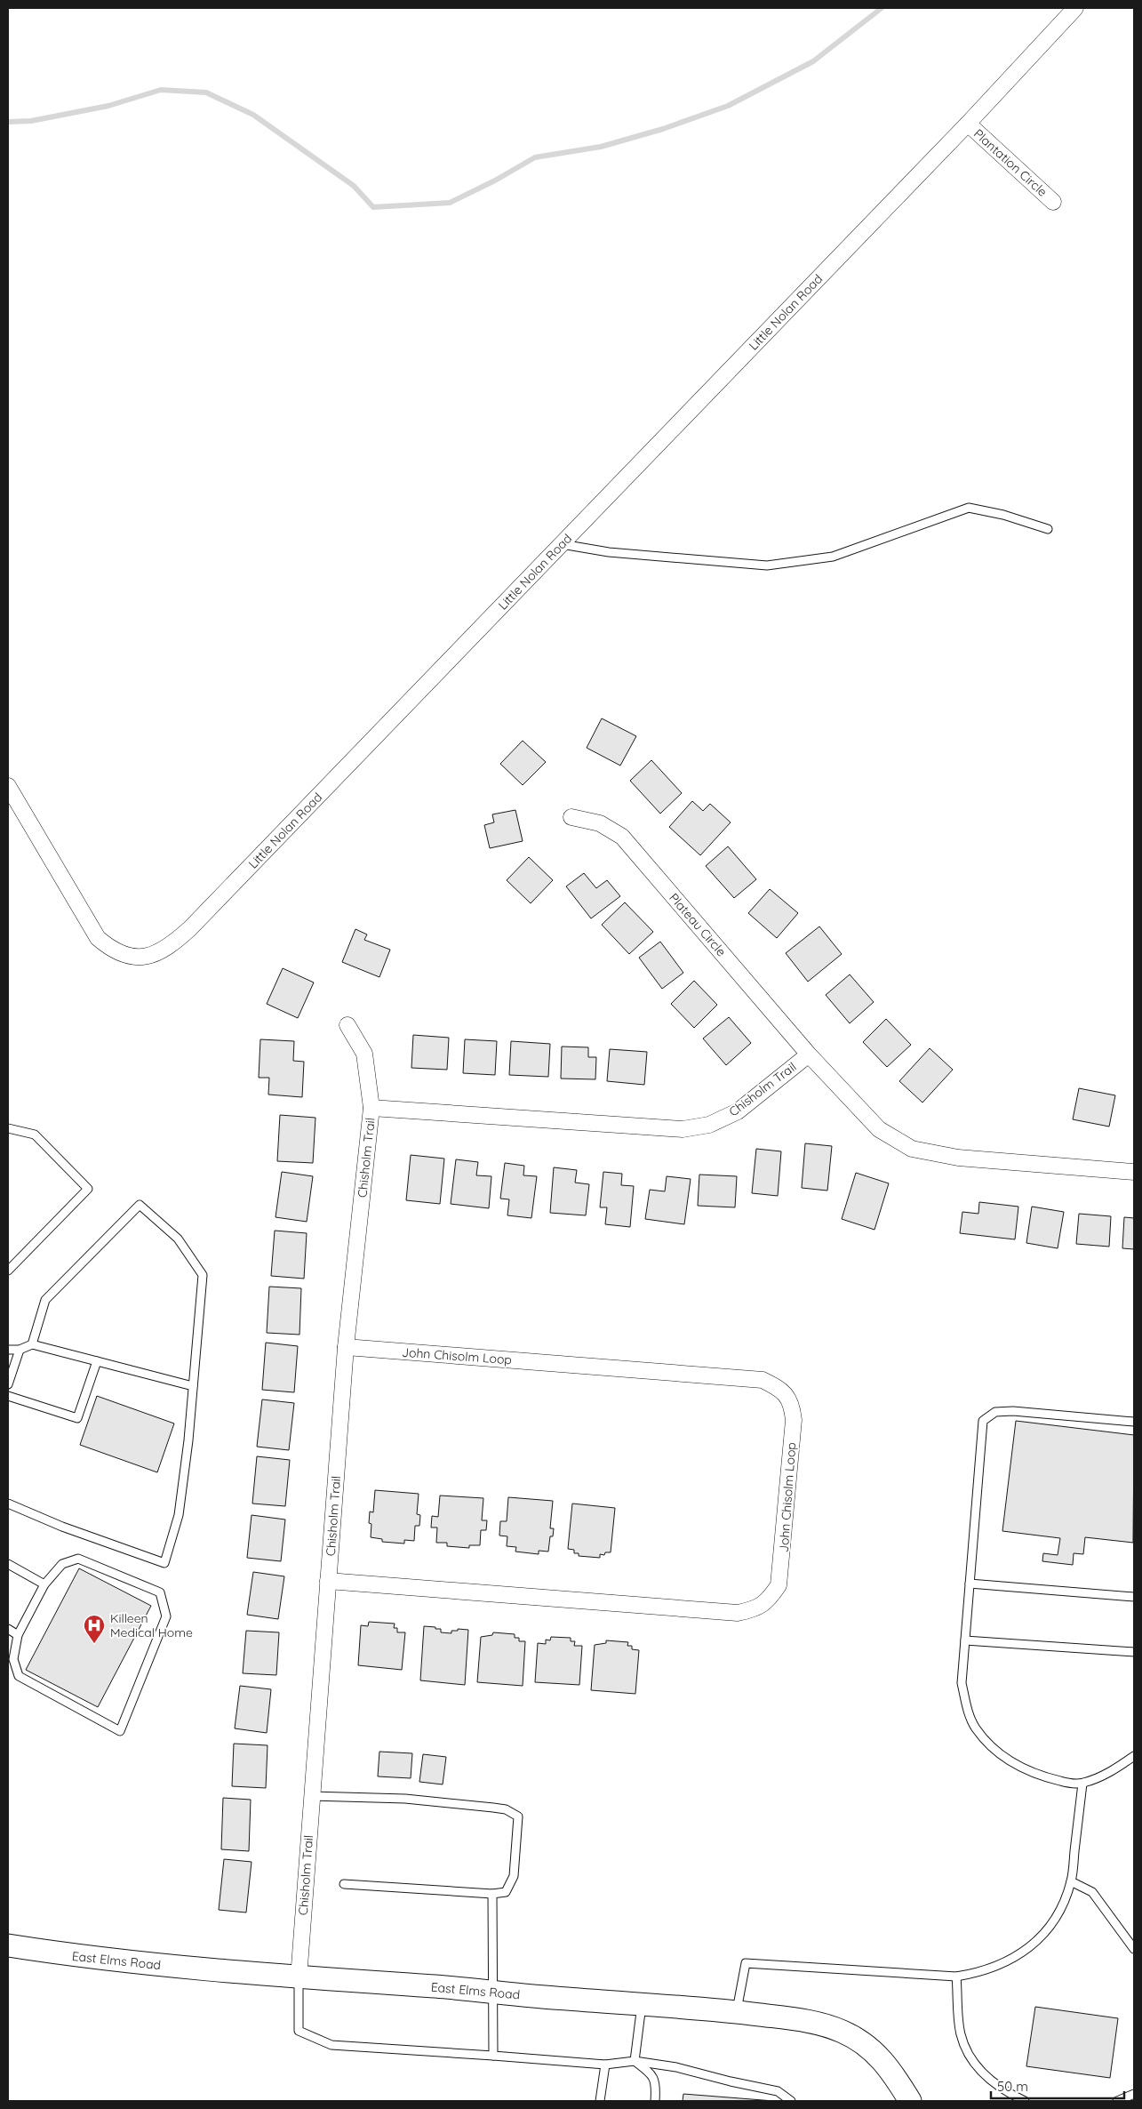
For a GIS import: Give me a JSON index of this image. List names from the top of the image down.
{
  "streets": {
    "main road": ["East Elms Road"],
    "street": [
      "Plantation Circle",
      "Little Nolan Road",
      "Plateau Circle",
      "Chisholm Trail",
      "John Chisolm Loop"
    ]
  },
  "crossings": [
    ["Plantation Circle", "Little Nolan Road"],
    ["Plateau Circle", "Chisholm Trail"],
    ["Chisholm Trail", "John Chisolm Loop"],
    ["Chisholm Trail", "East Elms Road"]
  ],
  "places": {
    "hospital": ["Killeen Medical Home"]
  },
  "scale_bar": "50 m"
}
